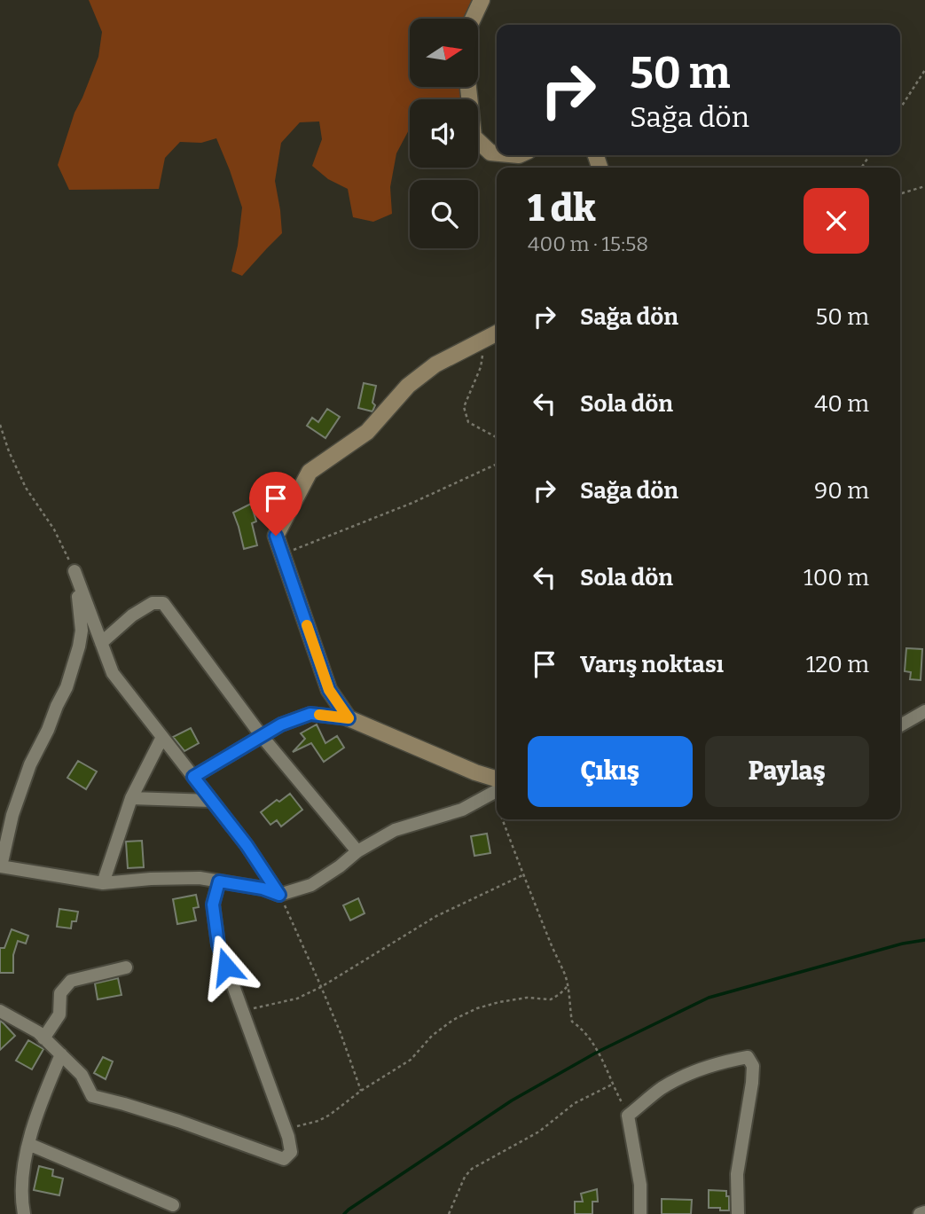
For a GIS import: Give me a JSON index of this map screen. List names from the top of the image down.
{
  "north": "right",
  "page": {
    "turn": ["50 m", "Sağa dön"],
    "heading": ["1 dk", "400 m · 15:58"],
    "list": [
      {
        "name": "Sağa dön",
        "value": "50 m"
      },
      {
        "name": "Sola dön",
        "value": "40 m"
      },
      {
        "name": "Sağa dön",
        "value": "90 m"
      },
      {
        "name": "Sola dön",
        "value": "100 m"
      },
      {
        "name": "Varış noktası",
        "value": "120 m"
      }
    ],
    "buttons": ["Çıkış", "Paylaş"]
  }
}
